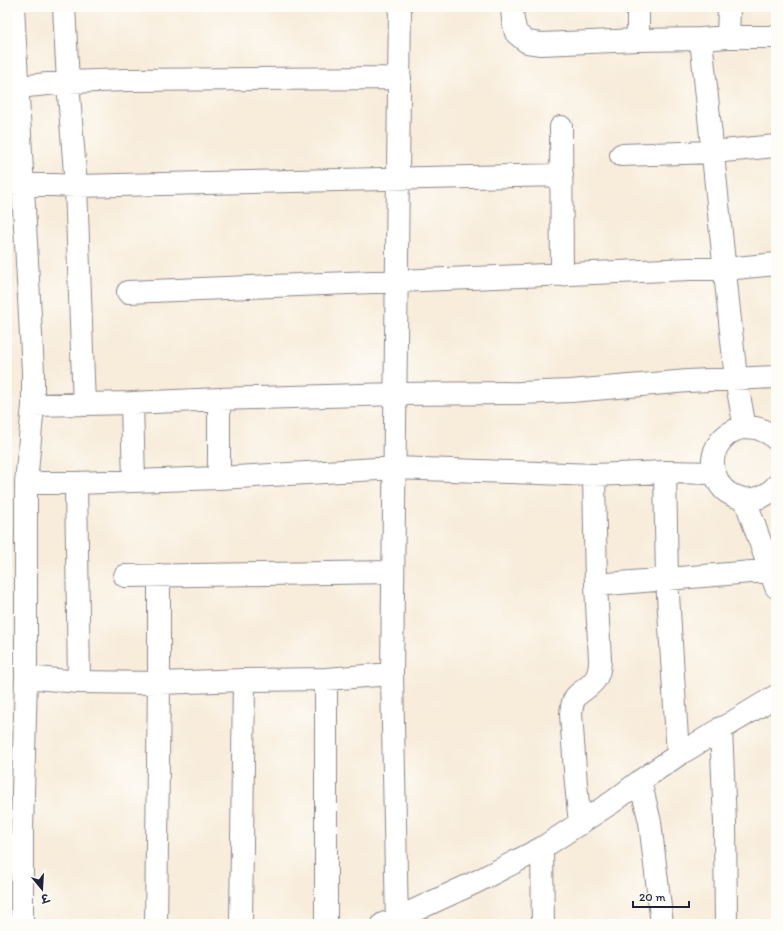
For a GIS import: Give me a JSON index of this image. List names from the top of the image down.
{
  "scale_bar": "20 m",
  "north": "bottom"
}
